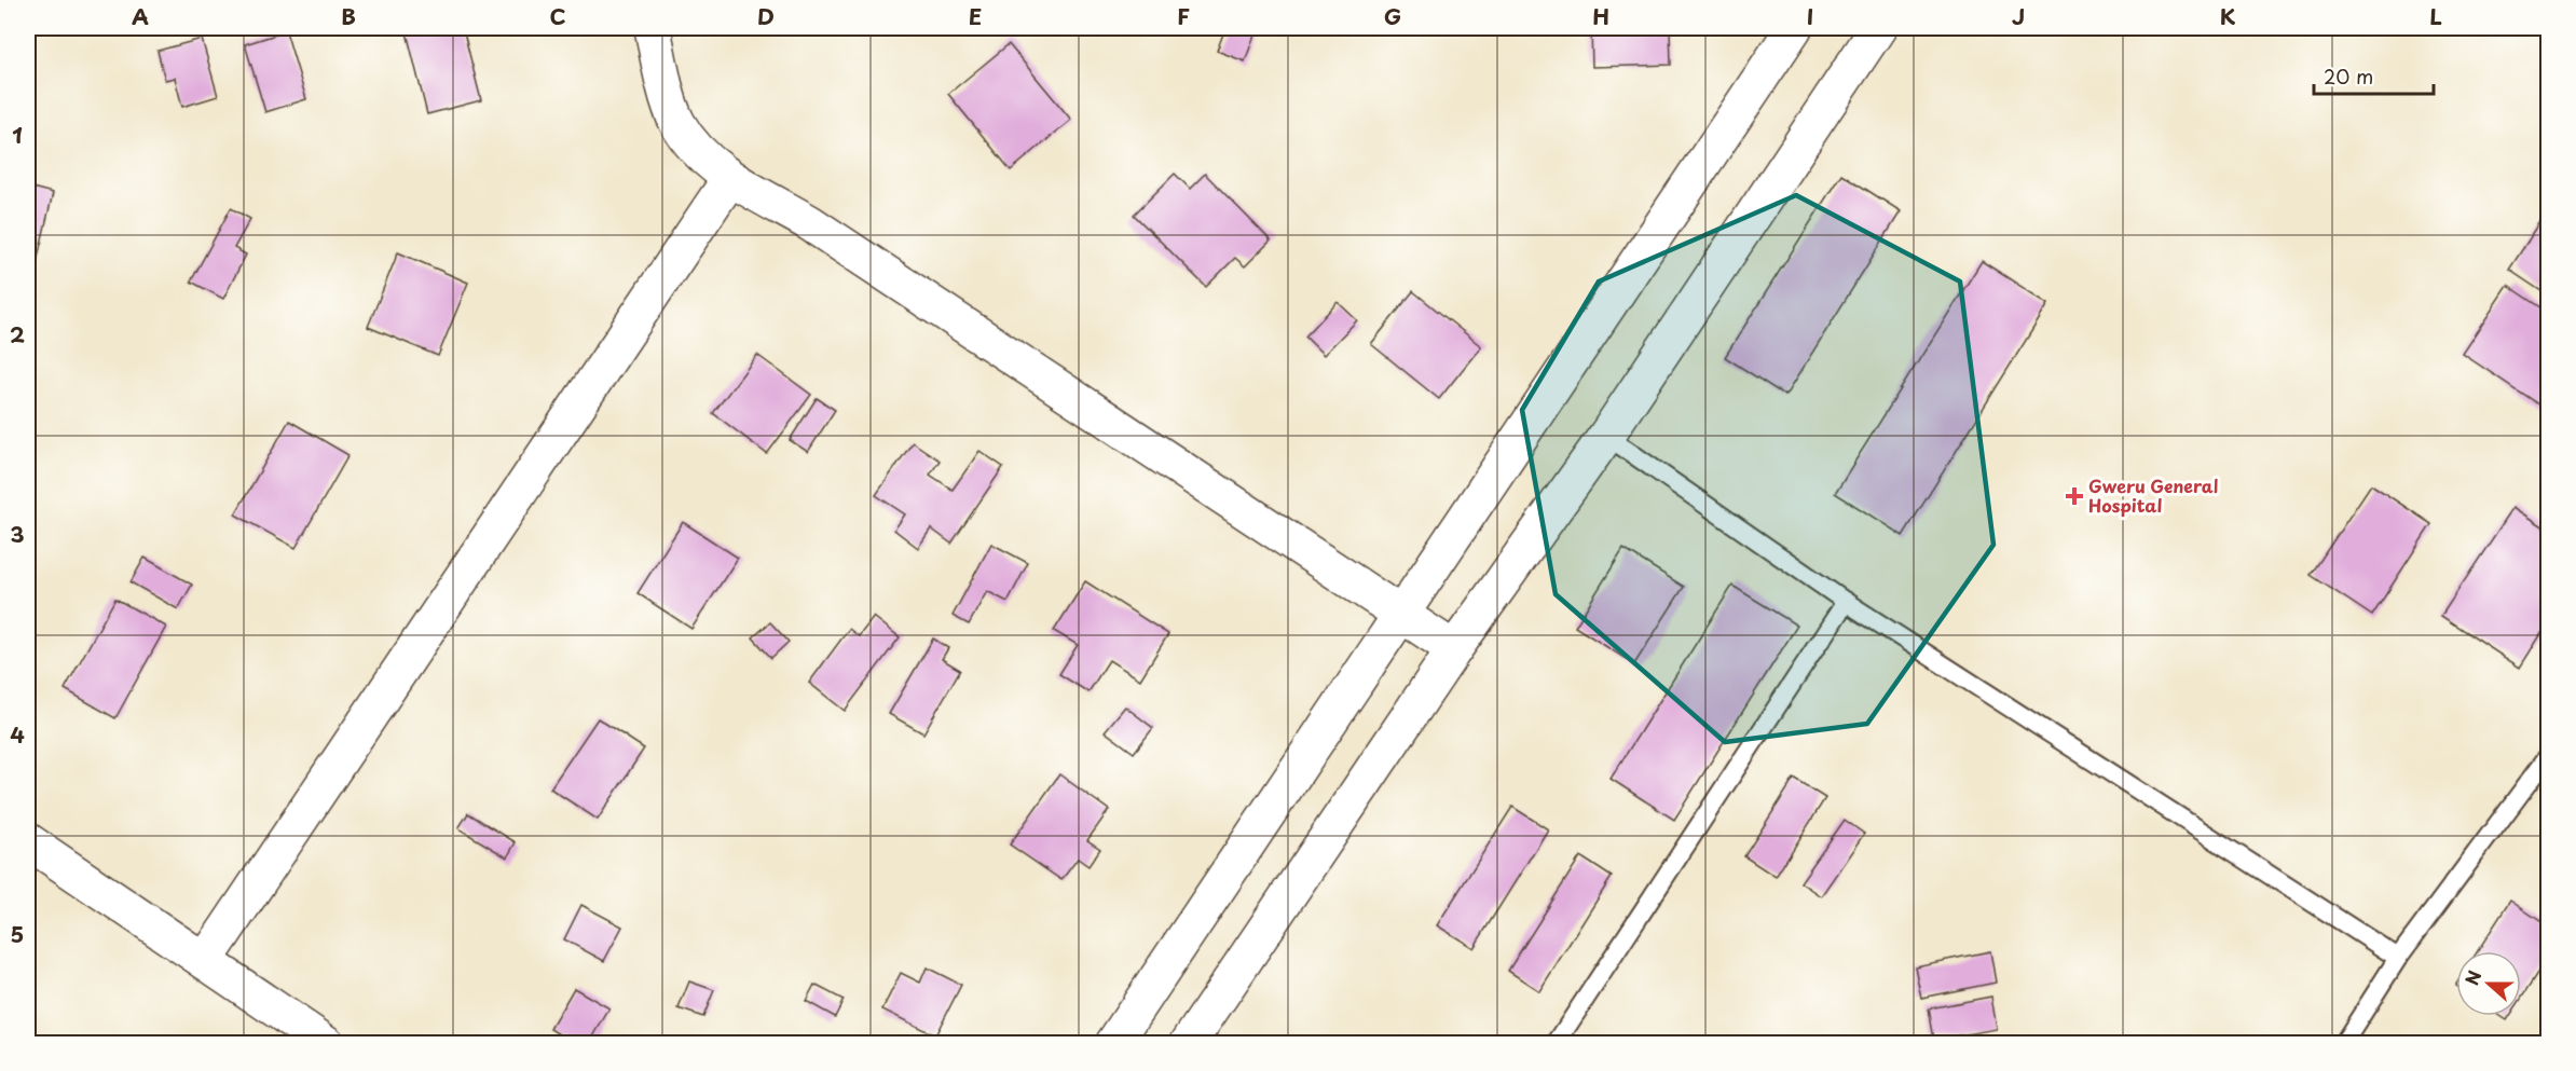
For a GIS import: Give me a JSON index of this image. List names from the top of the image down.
{
  "places": {
    "health": ["Gweru General Hospital"]
  },
  "scale_bar": "20 m",
  "north": "left",
  "grid": {
    "columns": [
      "A",
      "B",
      "C",
      "D",
      "E",
      "F",
      "G",
      "H",
      "I",
      "J",
      "K",
      "L"
    ],
    "rows": [
      "1",
      "2",
      "3",
      "4",
      "5"
    ]
  }
}
